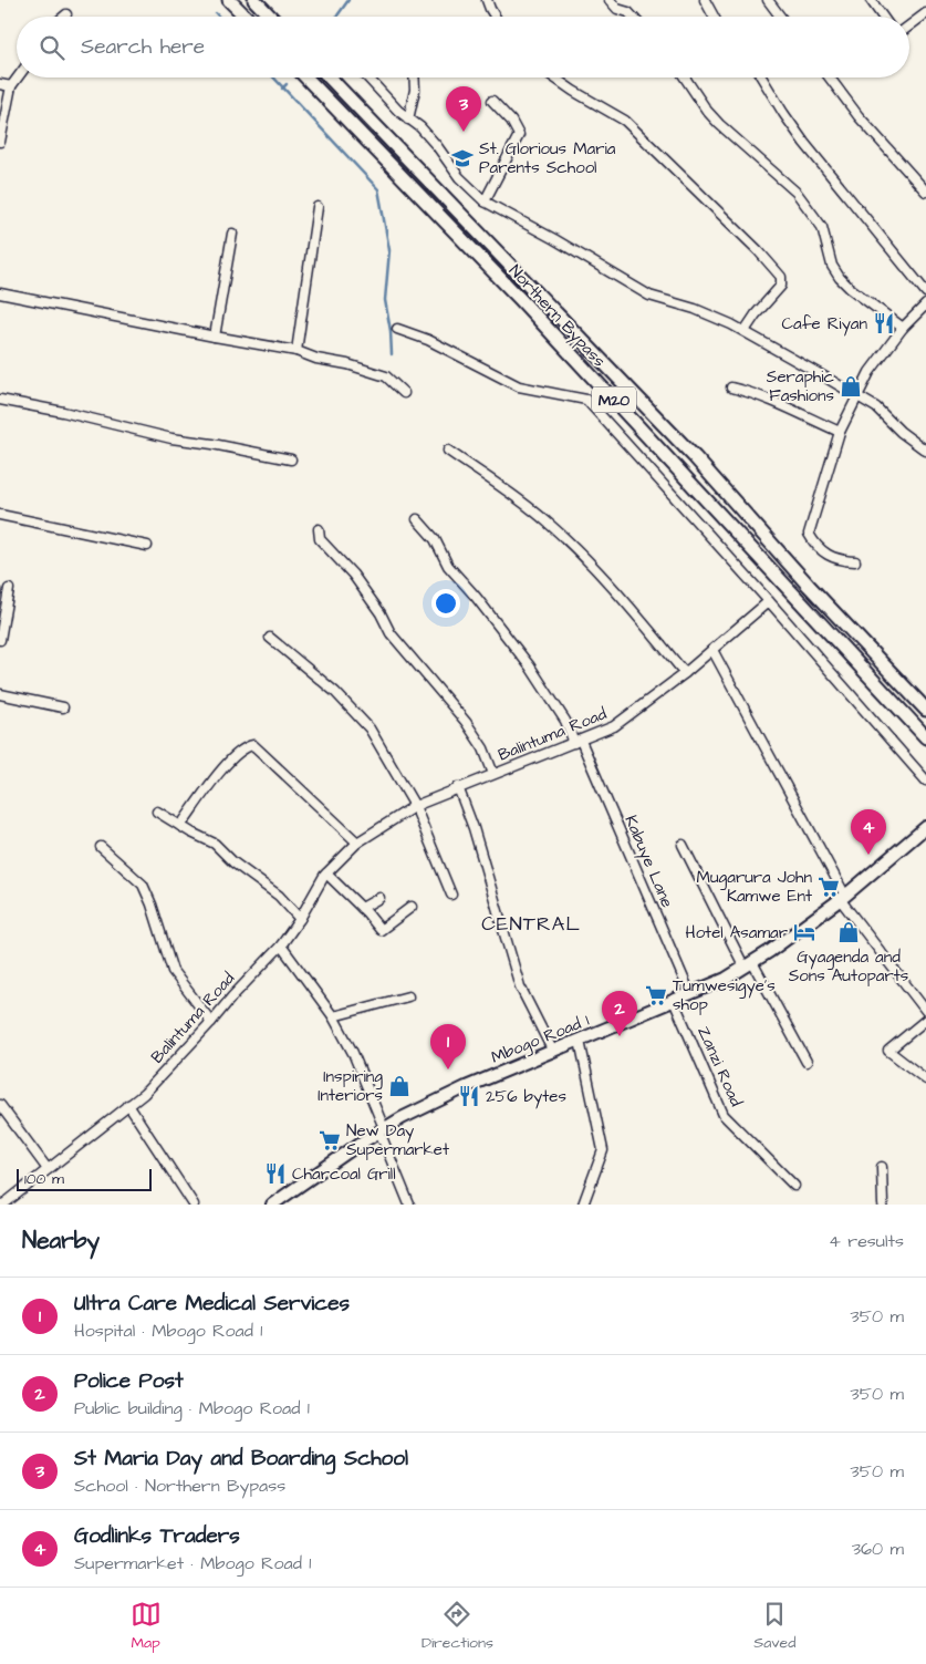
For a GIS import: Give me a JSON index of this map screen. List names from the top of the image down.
{
  "streets": {
    "highway": ["Northern Bypass", "M20"],
    "main road": ["Mbogo Road 1"],
    "street": ["Balintuma Road", "Kabuye Lane", "Zanzi Road"]
  },
  "crossings": [
    ["Balintuma Road", "Kabuye Lane"],
    ["Kabuye Lane", "Mbogo Road 1"],
    ["Mbogo Road 1", "Zanzi Road"]
  ],
  "districts": ["CENTRAL"],
  "places": {
    "school or university": ["St. Glorious Maria Parents School"],
    "restaurant": ["Cafe Riyan", "256 bytes", "Charcoal Grill"],
    "shop": ["Seraphic Fashions", "Gyagenda and Sons Autoparts", "Inspiring Interiors"],
    "supermarket": ["Mugarura John Kamwe Ent", "Tumwesigye's shop", "New Day Supermarket"],
    "hotel": ["Hotel Asamar"]
  },
  "scale_bar": "100 m",
  "page": {
    "search": "Search here",
    "pins": [
      "3",
      "4",
      "2",
      "1"
    ],
    "scale": "100 m",
    "heading": ["Nearby", "4 results"],
    "list": [
      {
        "mark": "1",
        "name": "Ultra Care Medical Services",
        "note": "Hospital · Mbogo Road 1",
        "value": "350 m"
      },
      {
        "mark": "2",
        "name": "Police Post",
        "note": "Public building · Mbogo Road 1",
        "value": "350 m"
      },
      {
        "mark": "3",
        "name": "St Maria Day and Boarding School",
        "note": "School · Northern Bypass",
        "value": "350 m"
      },
      {
        "mark": "4",
        "name": "Godlinks Traders",
        "note": "Supermarket · Mbogo Road 1",
        "value": "360 m"
      }
    ],
    "nav": ["Map", "Directions", "Saved"]
  }
}
